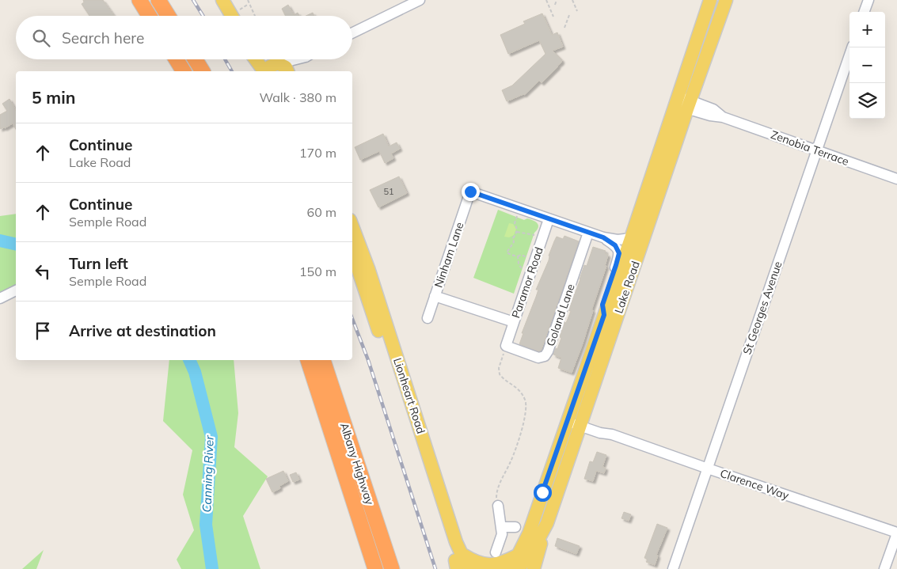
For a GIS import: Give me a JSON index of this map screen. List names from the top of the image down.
{
  "streets": {
    "highway": ["Albany Highway"],
    "main road": ["Lake Road", "Lionheart Road"],
    "street": [
      "Zenobia Terrace",
      "Ninham Lane",
      "Paramor Road",
      "St Georges Avenue",
      "Goland Lane",
      "Clarence Way"
    ]
  },
  "crossings": [
    ["Zenobia Terrace", "Lake Road"],
    ["Zenobia Terrace", "St Georges Avenue"],
    ["Ninham Lane", "Paramor Road"],
    ["Paramor Road", "Goland Lane"],
    ["Lake Road", "Clarence Way"],
    ["St Georges Avenue", "Clarence Way"]
  ],
  "water": ["Canning River"],
  "house_numbers": ["51"],
  "page": {
    "map_buttons": ["+", "−"],
    "search": "Search here",
    "heading": ["5 min", "Walk · 380 m"],
    "list": [
      ["Continue", "Lake Road", "170 m"],
      ["Continue", "Semple Road", "60 m"],
      ["Turn left", "Semple Road", "150 m"],
      "Arrive at destination"
    ]
  }
}
